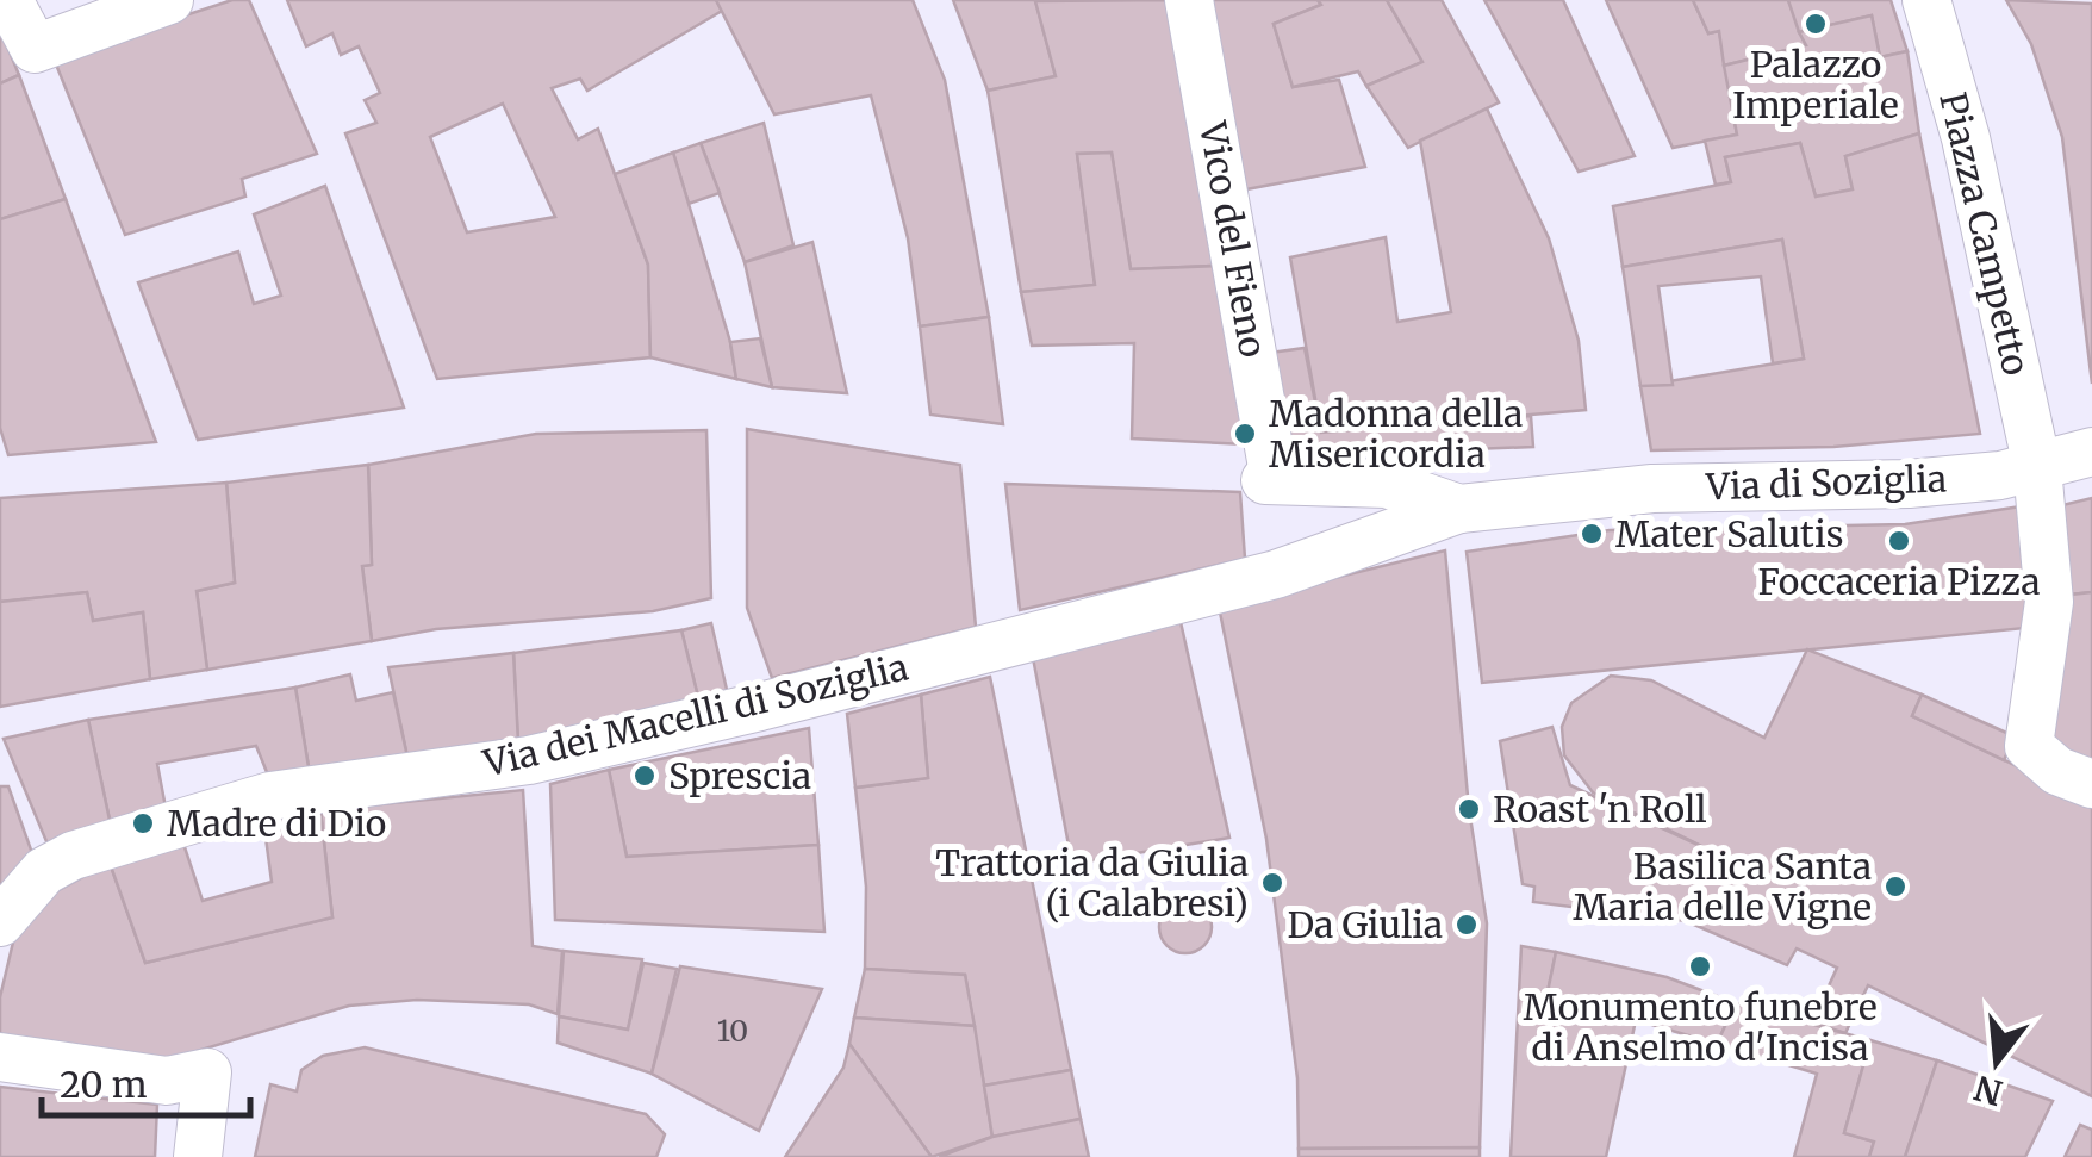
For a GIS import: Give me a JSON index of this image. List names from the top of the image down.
{
  "streets": {
    "street": [
      "Piazza Campetto",
      "Vico del Fieno",
      "Via di Soziglia",
      "Via dei Macelli di Soziglia"
    ]
  },
  "crossings": [
    ["Piazza Campetto", "Via di Soziglia"],
    ["Vico del Fieno", "Via di Soziglia"],
    ["Vico del Fieno", "Via dei Macelli di Soziglia"],
    ["Via di Soziglia", "Via dei Macelli di Soziglia"]
  ],
  "places": [
    "Palazzo Imperiale",
    "Madonna della Misericordia",
    "Mater Salutis",
    "Foccaceria Pizza",
    "Sprescia",
    "Roast 'n Roll",
    "Madre di Dio",
    "Trattoria da Giulia (i Calabresi)",
    "Basilica Santa Maria delle Vigne",
    "Da Giulia",
    "Monumento funebre di Anselmo d'Incisa"
  ],
  "house_numbers": ["10"],
  "scale_bar": "20 m",
  "north": "bottom"
}
